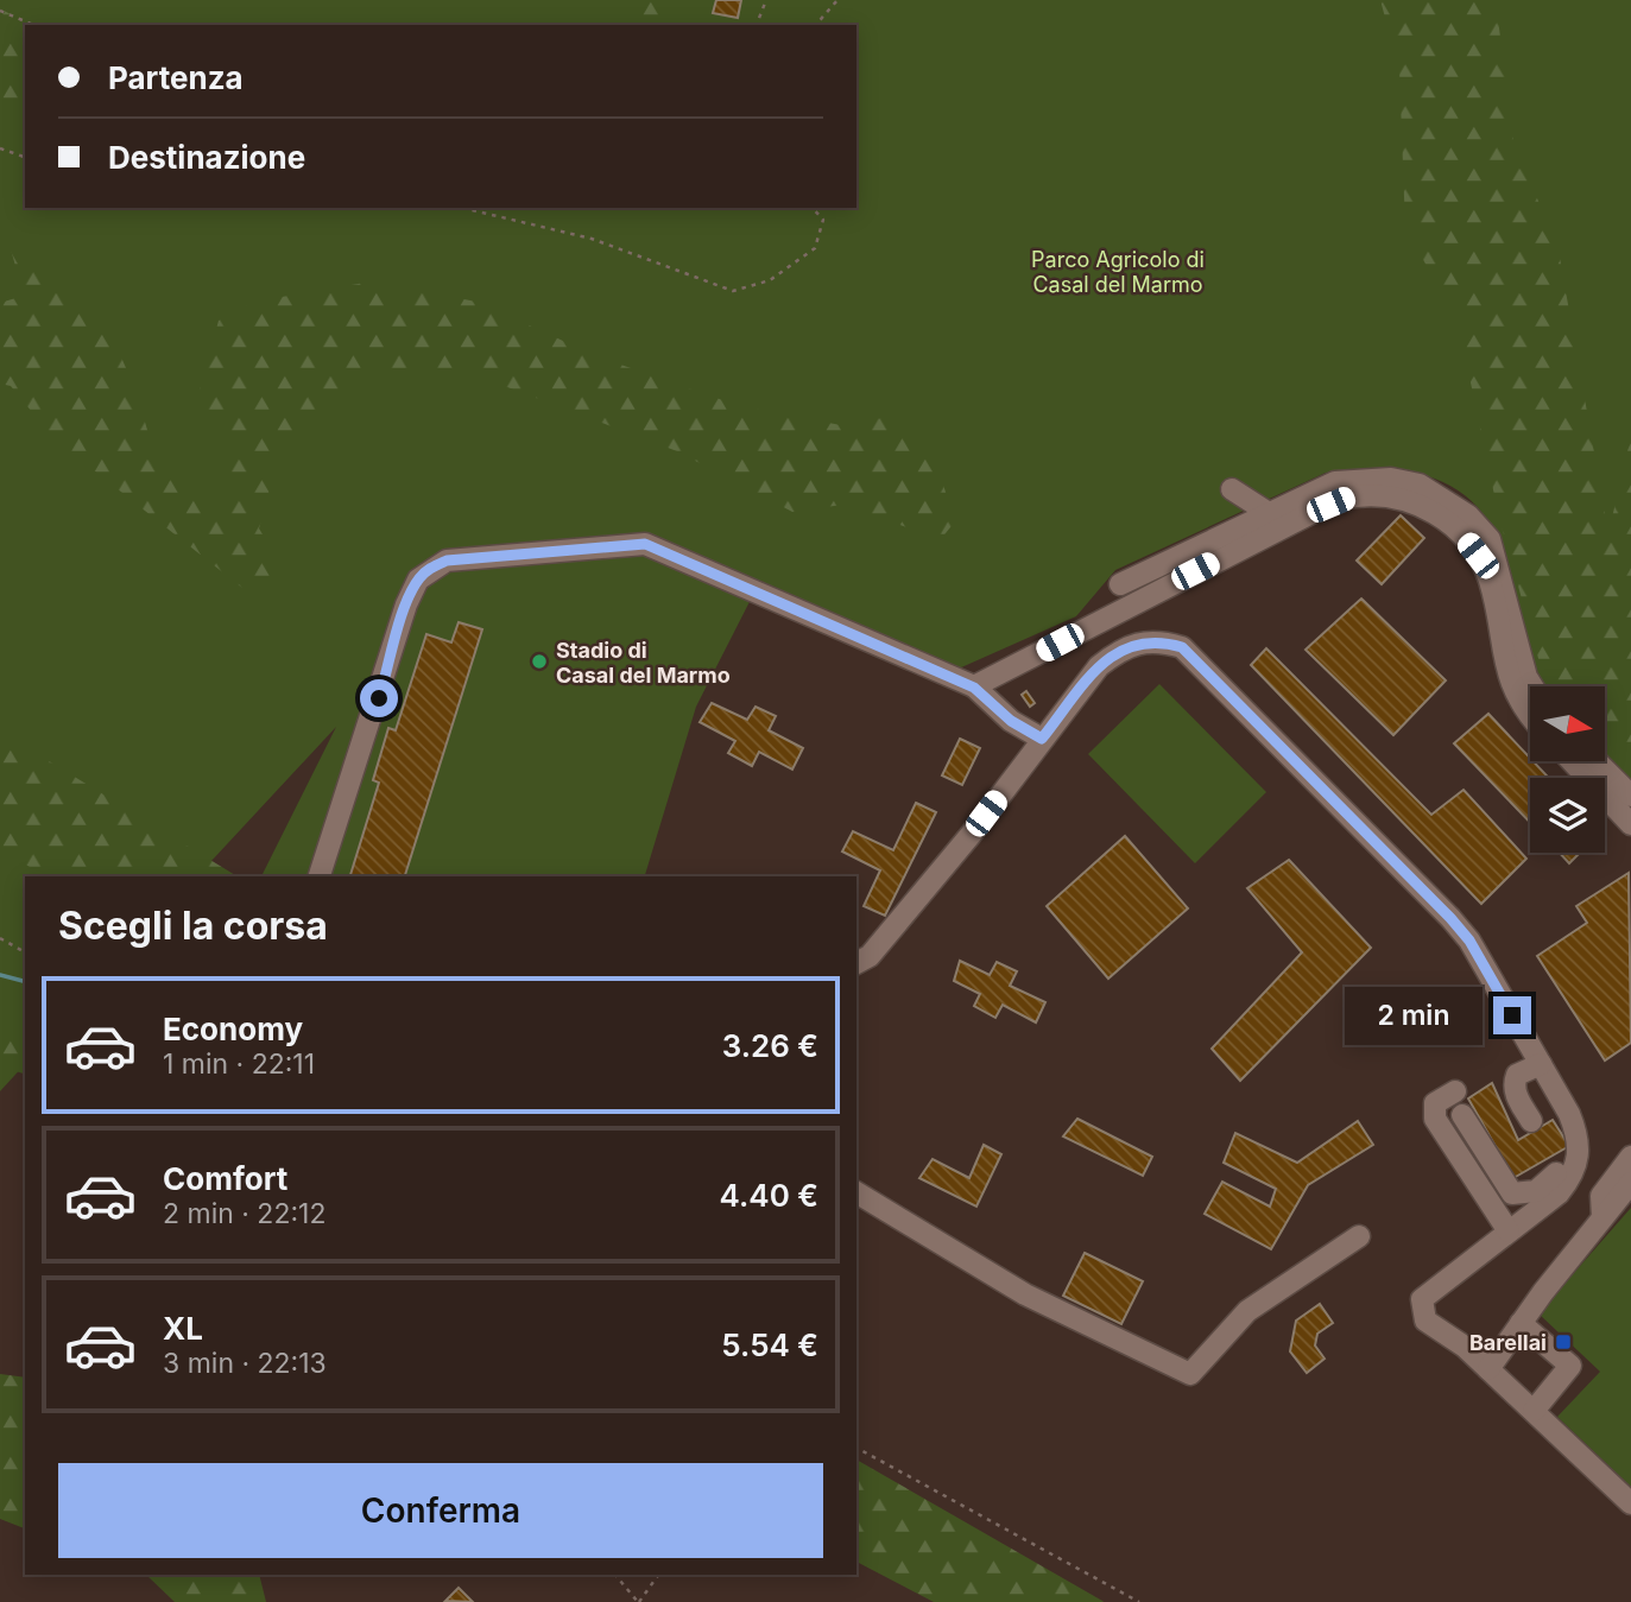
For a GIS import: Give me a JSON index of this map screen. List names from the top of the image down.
{
  "parks": ["Parco Agricolo di Casal del Marmo"],
  "places": {
    "other": ["Stadio di Casal del Marmo"],
    "transit": ["Barellai"]
  },
  "north": "right",
  "page": {
    "banner": ["Partenza", "Destinazione"],
    "heading": "Scegli la corsa",
    "list": [
      {
        "name": "Economy",
        "note": "1 min · 22:11",
        "value": "3.26 €"
      },
      {
        "name": "Comfort",
        "note": "2 min · 22:12",
        "value": "4.40 €"
      },
      {
        "name": "XL",
        "note": "3 min · 22:13",
        "value": "5.54 €"
      }
    ],
    "bubble": "2 min",
    "buttons": "Conferma"
  }
}
